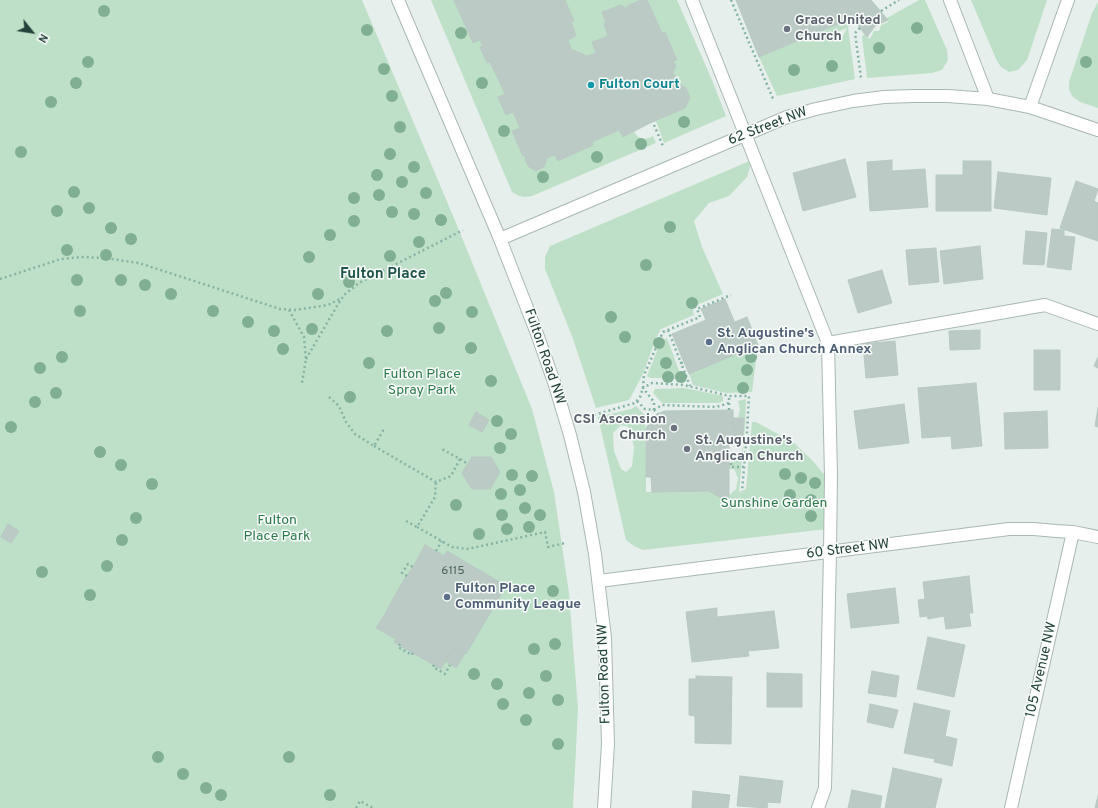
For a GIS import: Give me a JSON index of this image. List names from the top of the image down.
{
  "streets": {
    "street": [
      "62 Street NW",
      "Fulton Road NW",
      "60 Street NW",
      "105 Avenue NW"
    ]
  },
  "crossings": [
    ["62 Street NW", "Fulton Road NW"],
    ["Fulton Road NW", "60 Street NW"],
    ["60 Street NW", "105 Avenue NW"]
  ],
  "districts": ["Fulton Place"],
  "parks": ["Fulton Place Spray Park", "Sunshine Garden", "Fulton Place Park"],
  "places": [
    "Grace United Church",
    "Fulton Court",
    "St. Augustine's Anglican Church Annex",
    "CSI Ascension Church",
    "St. Augustine's Anglican Church",
    "Fulton Place Community League"
  ],
  "house_numbers": ["6115"],
  "north": "bottom right"
}
